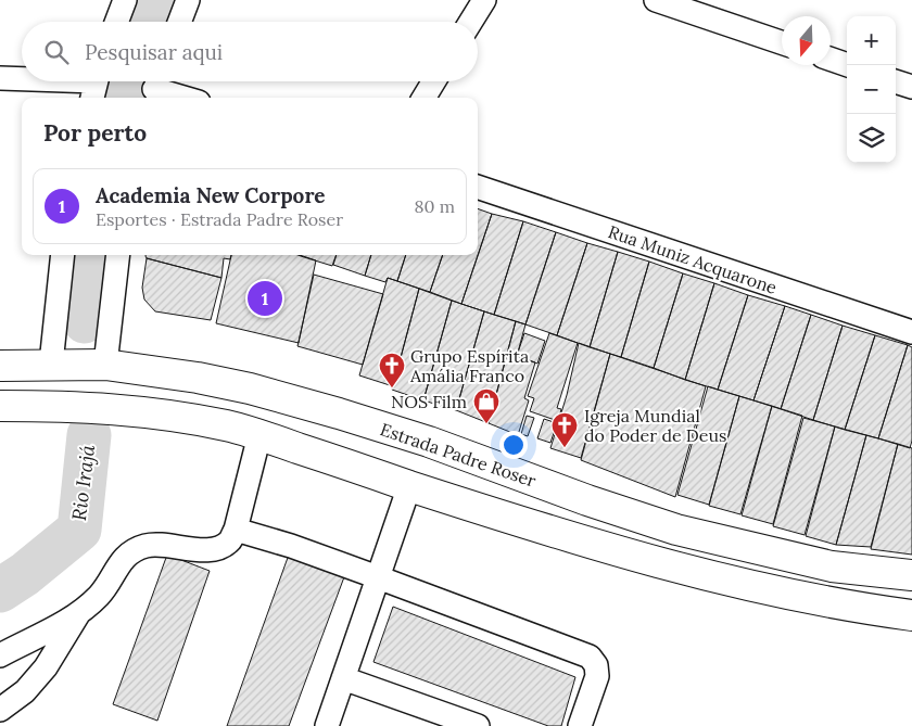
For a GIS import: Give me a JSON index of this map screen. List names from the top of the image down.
{
  "streets": {
    "main road": ["Estrada Padre Roser"],
    "street": ["Rua Muniz Acquarone"]
  },
  "water": ["Rio Irajá"],
  "places": {
    "church": ["Grupo Espírita Amália Franco", "Igreja Mundial do Poder de Deus"],
    "shop": ["NOS Film"]
  },
  "north": "bottom",
  "page": {
    "map_buttons": ["+", "−"],
    "search": "Pesquisar aqui",
    "heading": "Por perto",
    "list": [
      {
        "mark": "1",
        "name": "Academia New Corpore",
        "note": "Esportes · Estrada Padre Roser",
        "value": "80 m"
      }
    ],
    "pins": "1"
  }
}
